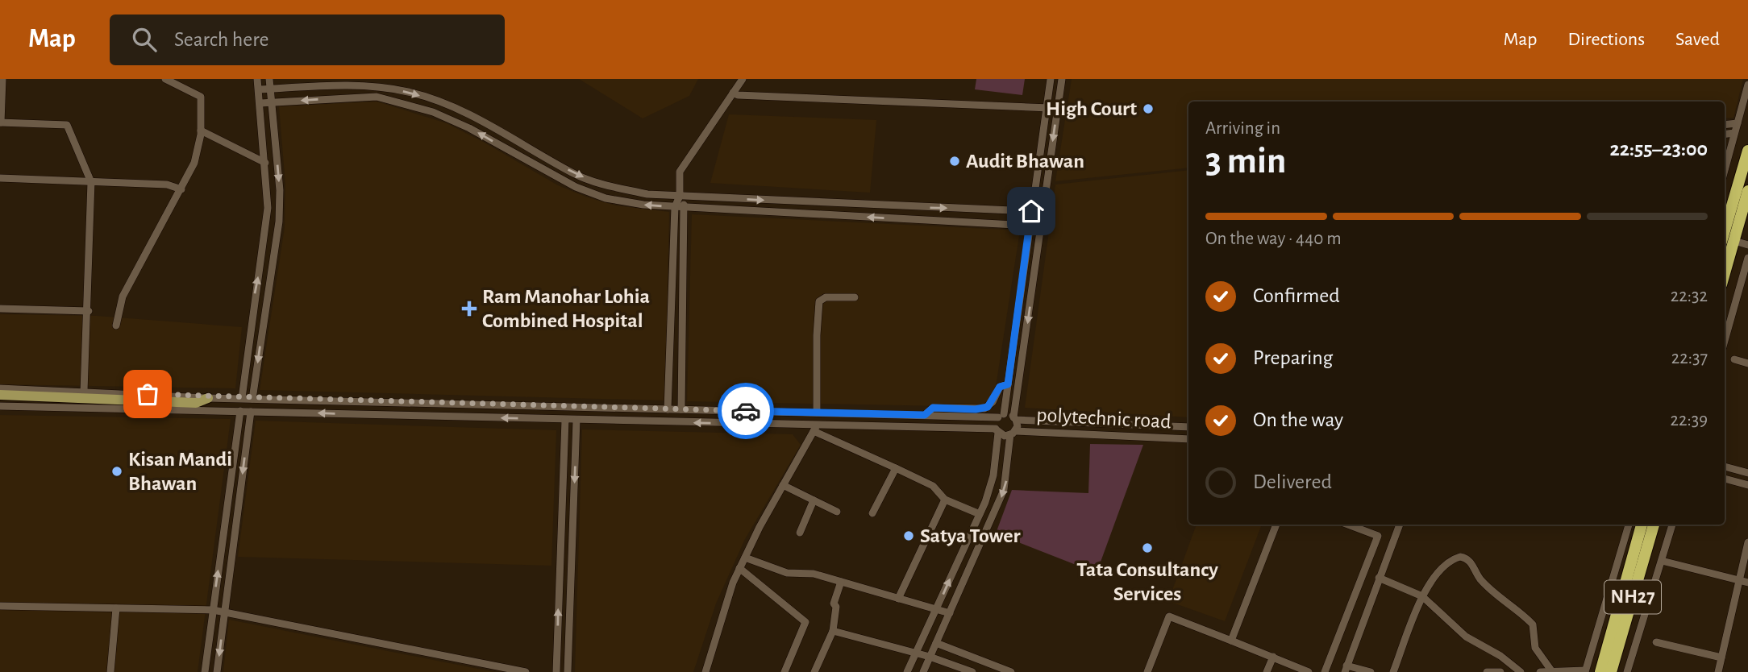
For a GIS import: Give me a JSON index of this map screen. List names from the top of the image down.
{
  "streets": {
    "highway": ["NH27"],
    "street": ["polytechnic road"]
  },
  "places": {
    "other": [
      "High Court",
      "Audit Bhawan",
      "Kisan Mandi Bhawan",
      "Satya Tower",
      "Tata Consultancy Services"
    ],
    "health": ["Ram Manohar Lohia Combined Hospital"]
  },
  "page": {
    "header": "Map",
    "search": "Search here",
    "nav": ["Map", "Directions", "Saved"],
    "heading": ["3 min", "Arriving in", "22:55–23:00"],
    "bar": "On the way · 440 m",
    "list": [
      ["Confirmed", "22:32"],
      ["Preparing", "22:37"],
      ["On the way", "22:39"],
      "Delivered"
    ]
  }
}
